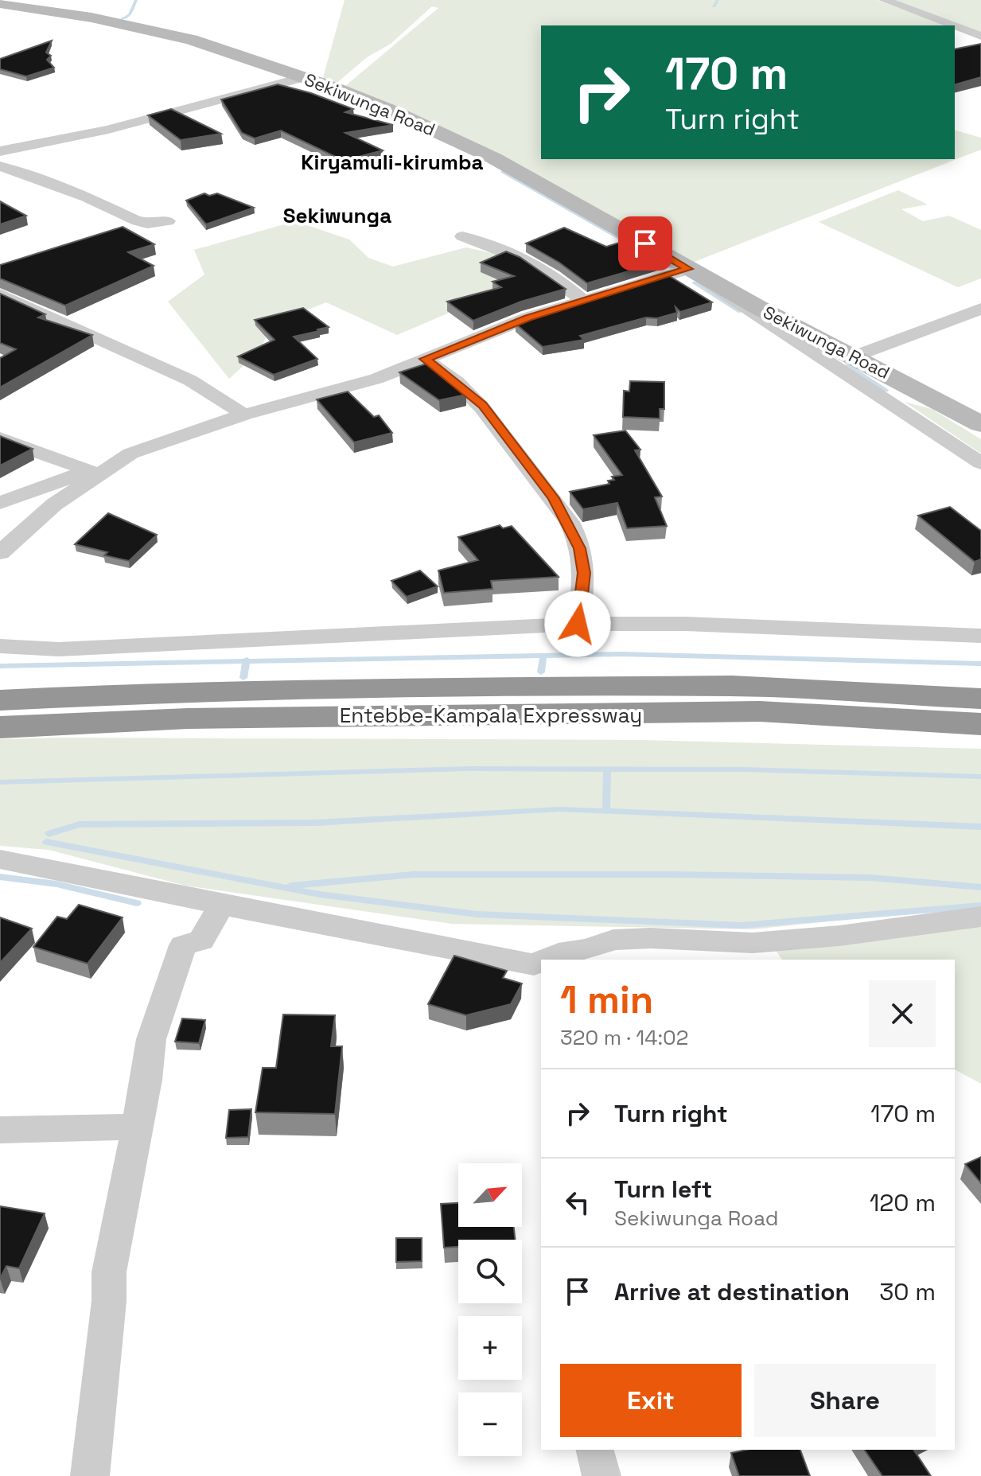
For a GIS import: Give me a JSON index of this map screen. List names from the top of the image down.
{
  "streets": {
    "highway": ["Entebbe-Kampala Expressway"],
    "main road": ["Sekiwunga Road"]
  },
  "districts": ["Kiryamuli-kirumba", "Sekiwunga"],
  "north": "top right",
  "page": {
    "turn": ["170 m", "Turn right"],
    "heading": ["1 min", "320 m · 14:02"],
    "list": [
      {
        "name": "Turn right",
        "value": "170 m"
      },
      {
        "name": "Turn left",
        "note": "Sekiwunga Road",
        "value": "120 m"
      },
      {
        "name": "Arrive at destination",
        "value": "30 m"
      }
    ],
    "map_buttons": ["+", "−"],
    "buttons": ["Exit", "Share"]
  }
}
